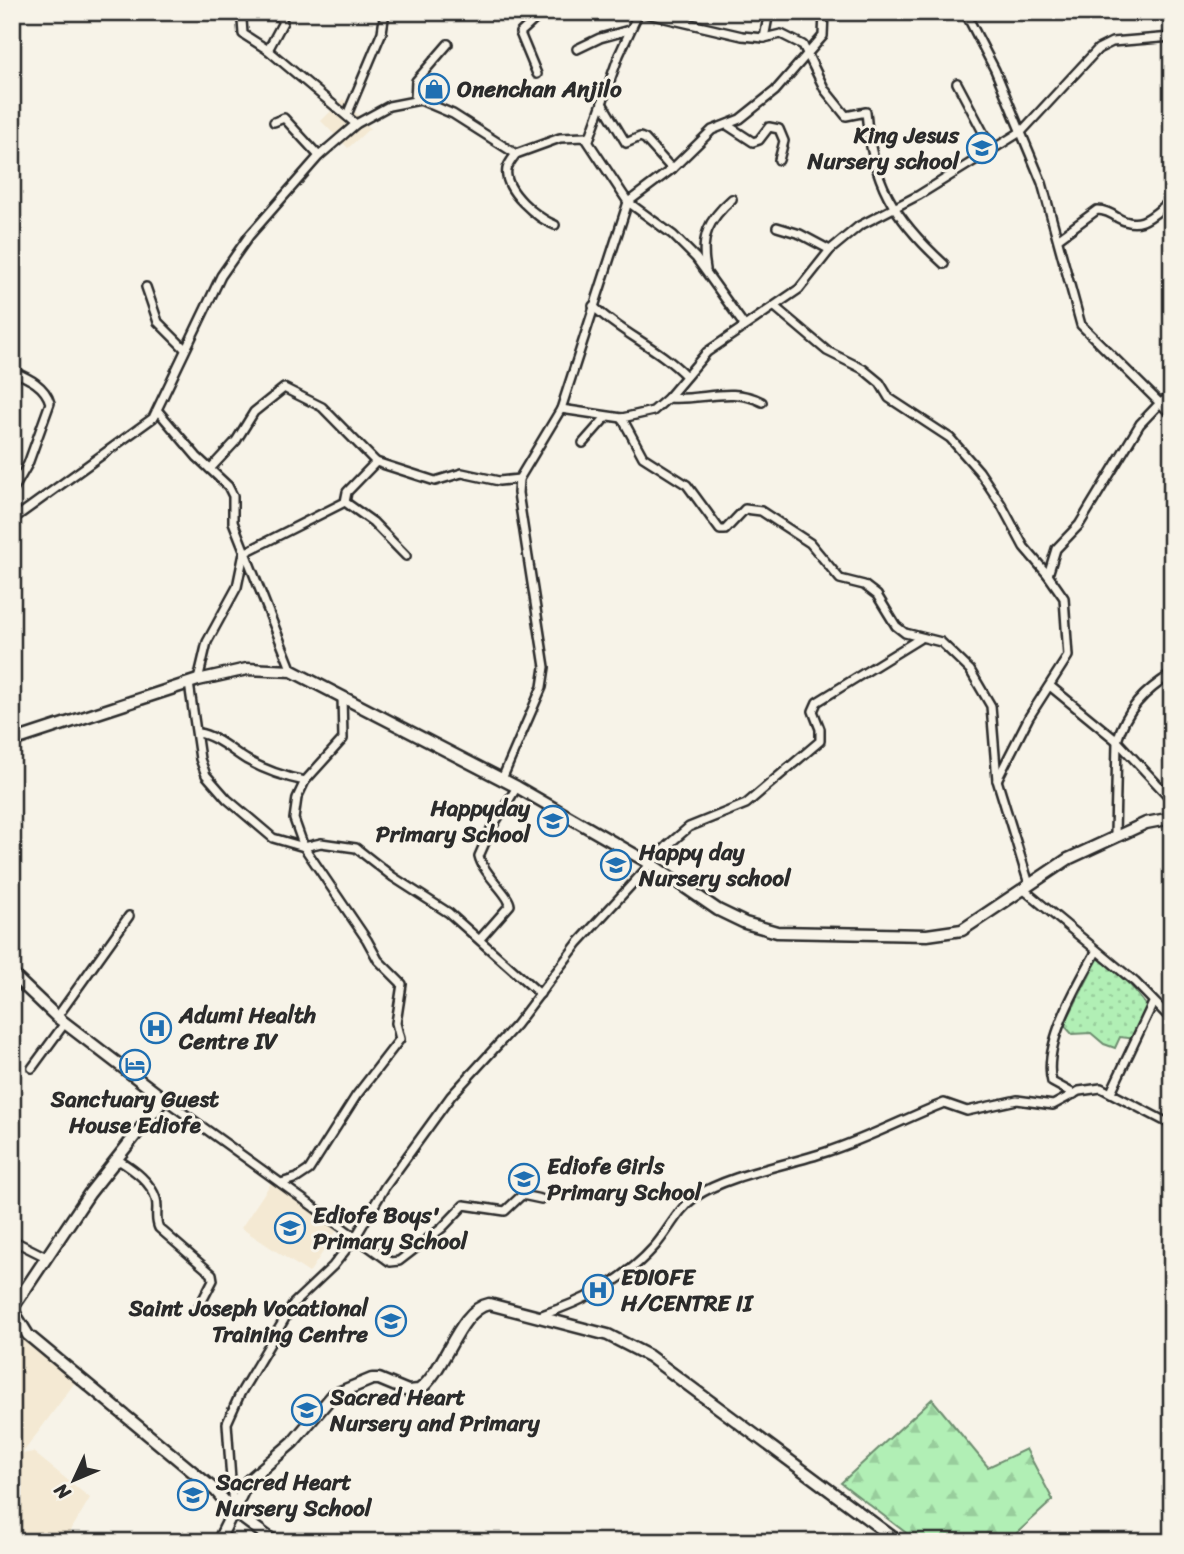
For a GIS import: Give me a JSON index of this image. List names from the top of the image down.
{
  "places": {
    "shop": ["Onenchan Anjilo"],
    "school or university": [
      "King Jesus Nursery school",
      "Happyday Primary School",
      "Happy day Nursery school",
      "Ediofe Girls Primary School",
      "Ediofe Boys' Primary School",
      "Saint Joseph Vocational Training Centre",
      "Sacred Heart Nursery and Primary",
      "Sacred Heart Nursery School"
    ],
    "hospital": ["Adumi Health Centre IV", "EDIOFE H/CENTRE II"],
    "hotel": ["Sanctuary Guest House Ediofe"]
  },
  "north": "bottom left"
}
